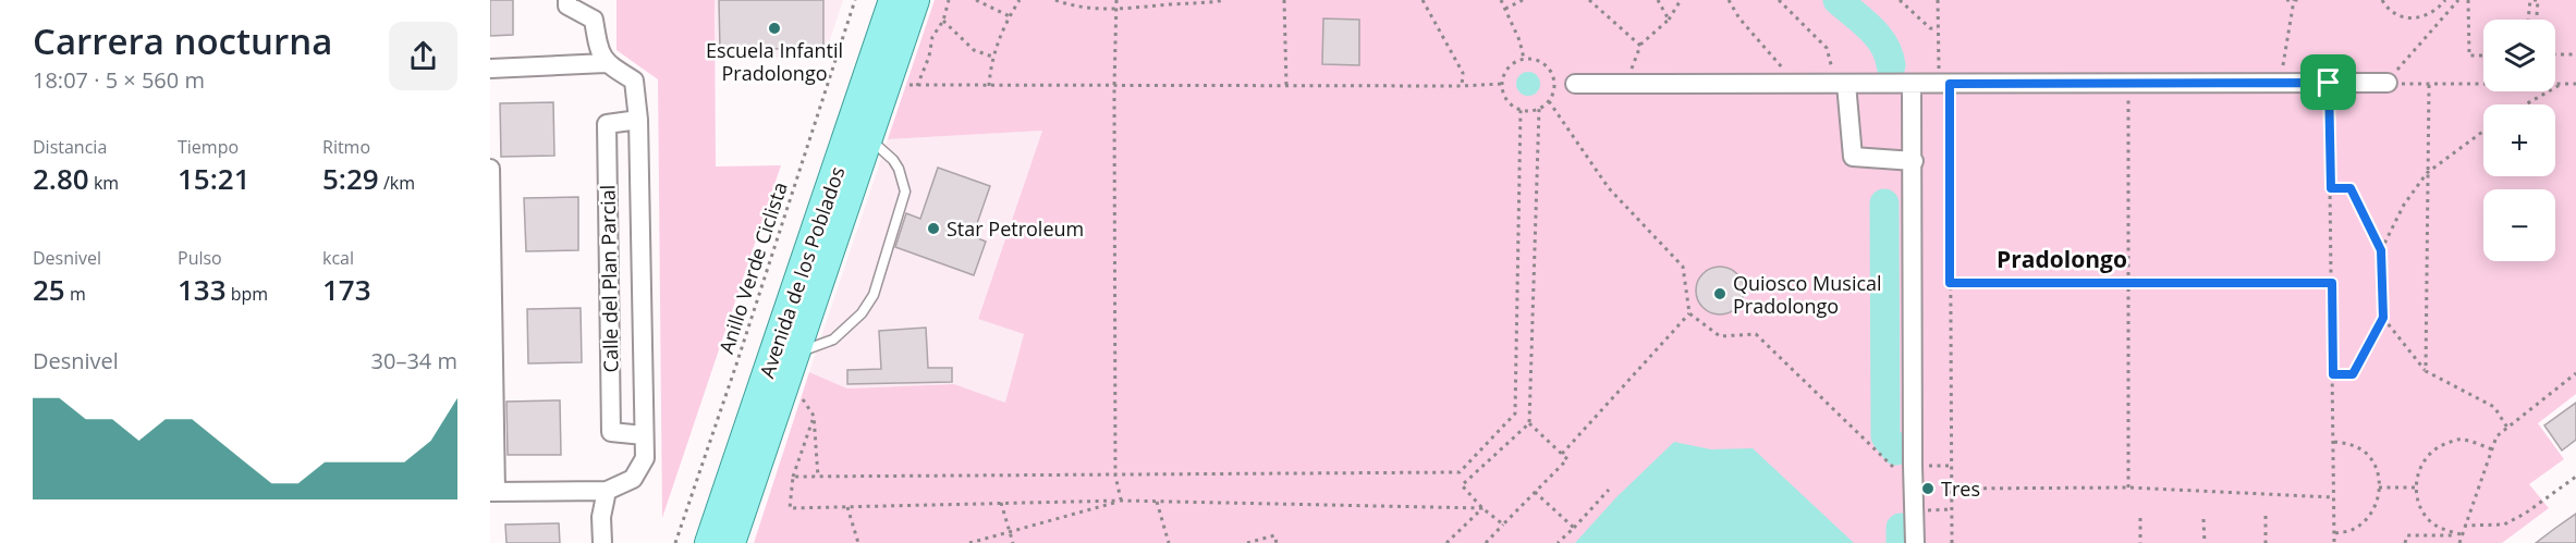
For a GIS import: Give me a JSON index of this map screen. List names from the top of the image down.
{
  "streets": {
    "main road": ["Avenida de los Poblados"],
    "street": ["Calle del Plan Parcial"],
    "path": ["Anillo Verde Ciclista"]
  },
  "districts": ["Pradolongo"],
  "places": [
    "Escuela Infantil Pradolongo",
    "Star Petroleum",
    "Quiosco Musical Pradolongo",
    "Tres"
  ],
  "page": {
    "heading": ["Carrera nocturna", "18:07 · 5 × 560 m"],
    "map_buttons": ["+", "−"],
    "stats": [
      ["Distancia", "2.80 km"],
      ["Tiempo", "15:21"],
      ["Ritmo", "5:29 /km"],
      ["Desnivel", "25 m"],
      ["Pulso", "133 bpm"],
      ["kcal", "173"]
    ],
    "chart": ["Desnivel", "30–34 m"]
  }
}
